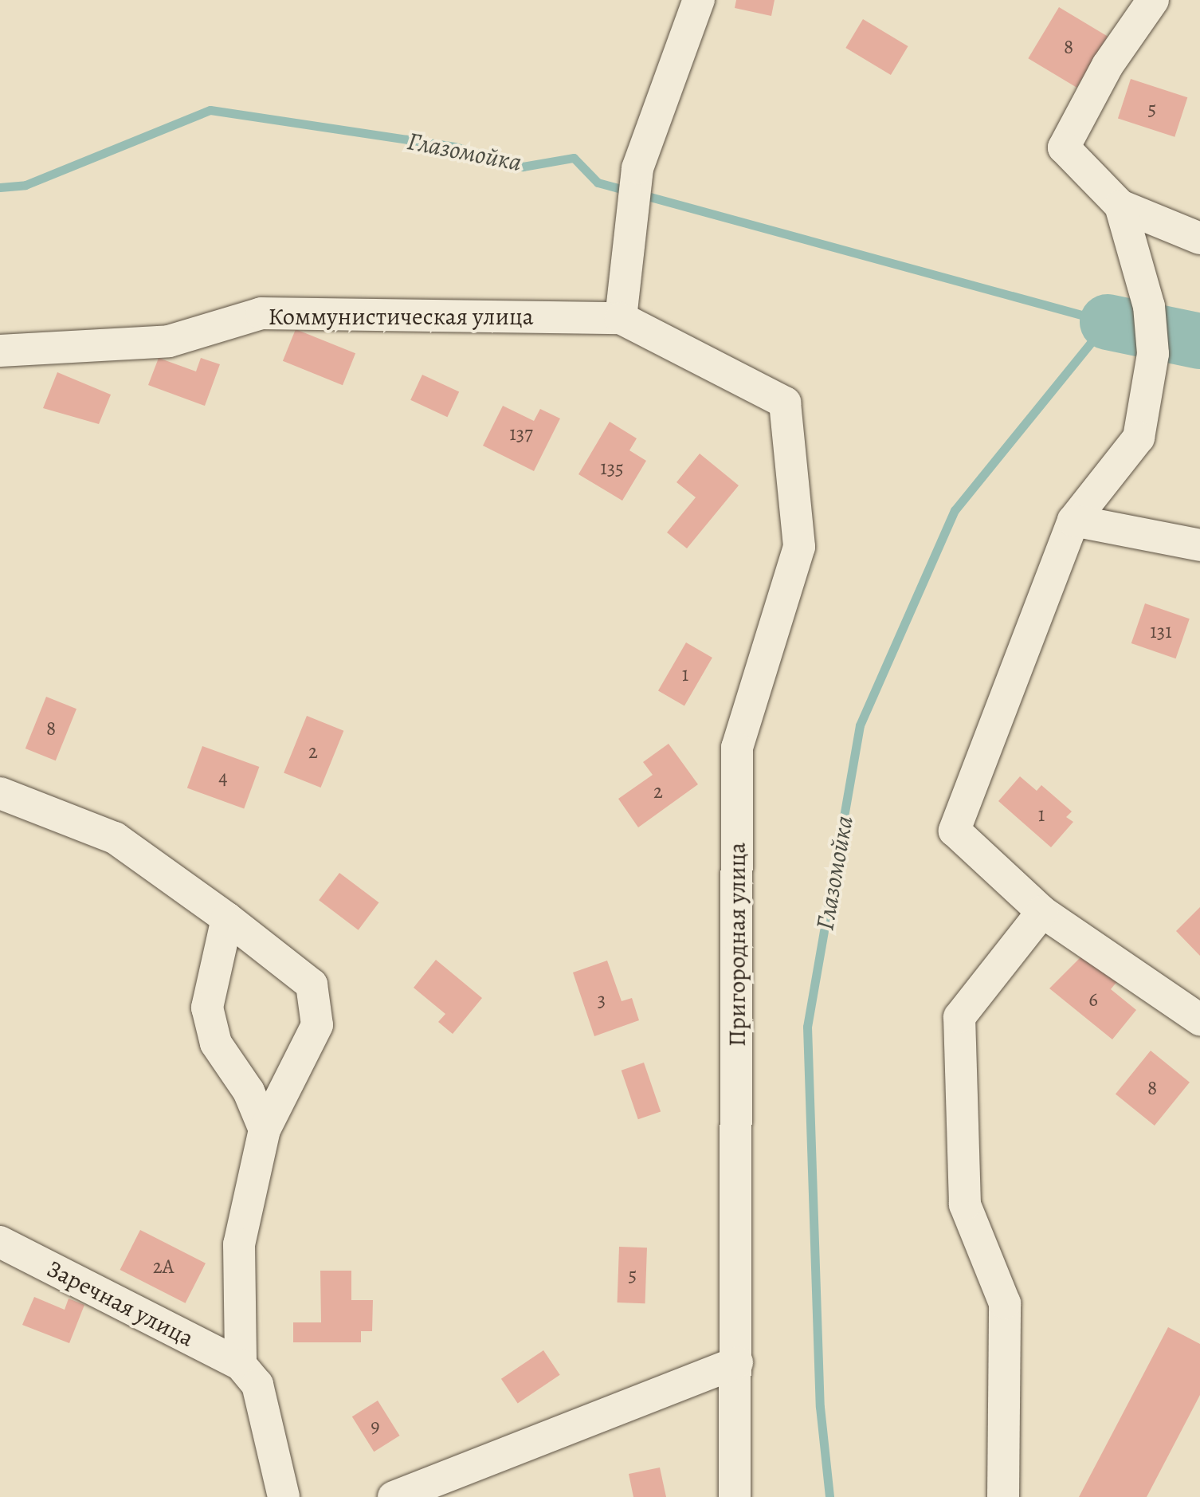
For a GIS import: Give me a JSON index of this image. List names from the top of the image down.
{
  "streets": {
    "street": ["Коммунистическая улица", "Пригородная улица", "Заречная улица"]
  },
  "crossings": [
    ["Коммунистическая улица", "Пригородная улица"]
  ],
  "water": ["Глазомойка"],
  "house_numbers": [
    "8",
    "5",
    "137",
    "135",
    "131",
    "1",
    "8",
    "2",
    "4",
    "2",
    "1",
    "3",
    "6",
    "8",
    "2А",
    "5",
    "9"
  ]
}
